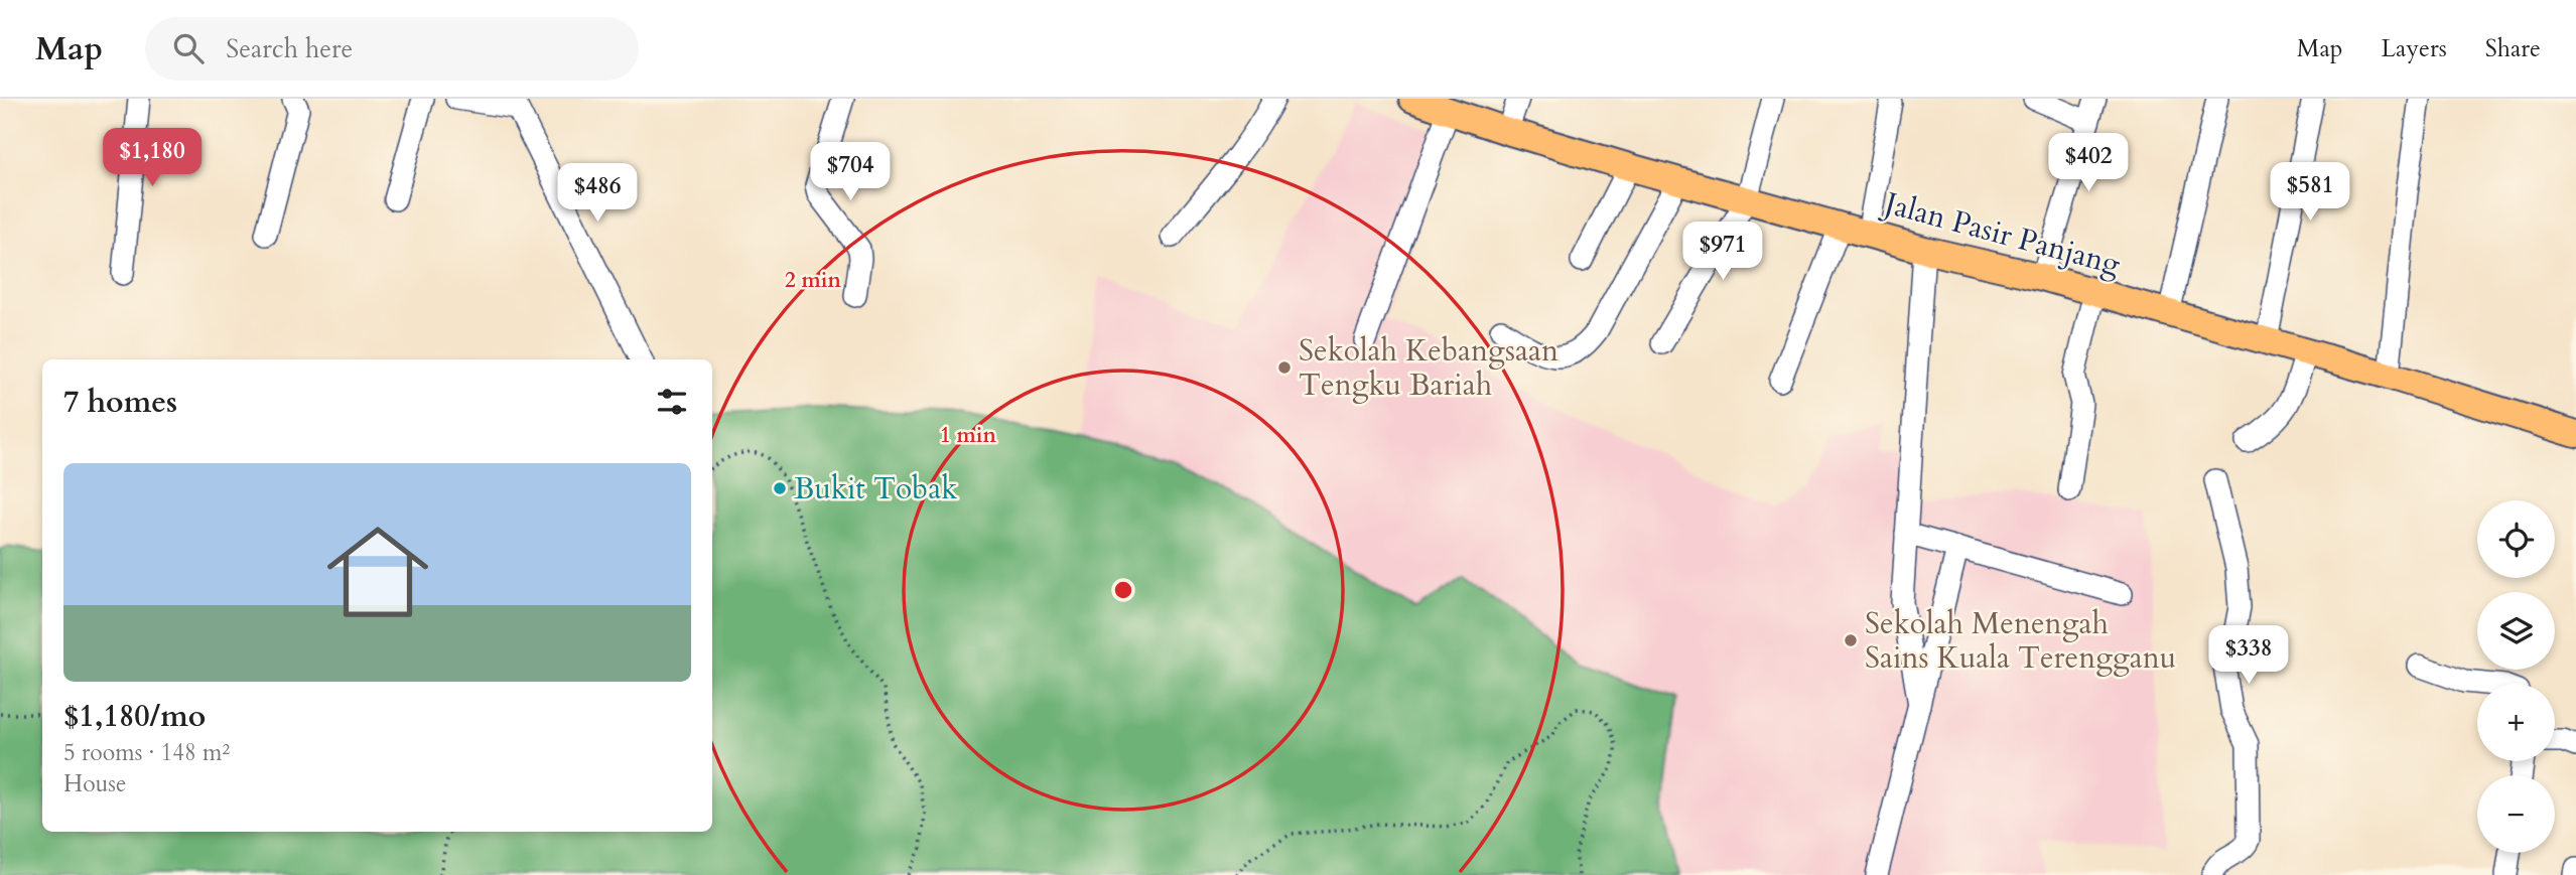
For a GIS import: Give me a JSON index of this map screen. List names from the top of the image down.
{
  "streets": {
    "main road": ["Jalan Pasir Panjang"]
  },
  "places": ["Sekolah Kebangsaan Tengku Bariah", "Bukit Tobak", "Sekolah Menengah Sains Kuala Terengganu"],
  "page": {
    "header": "Map",
    "search": "Search here",
    "nav": ["Map", "Layers", "Share"],
    "price": [
      "$1,180",
      "$402",
      "$704",
      "$581",
      "$486",
      "$971",
      "$338"
    ],
    "heading": "7 homes",
    "list": [
      {
        "name": "$1,180/mo",
        "note": "5 rooms · 148 m² · House"
      }
    ],
    "map_buttons": ["+", "−"]
  },
  "rings": ["2 min", "1 min"]
}
